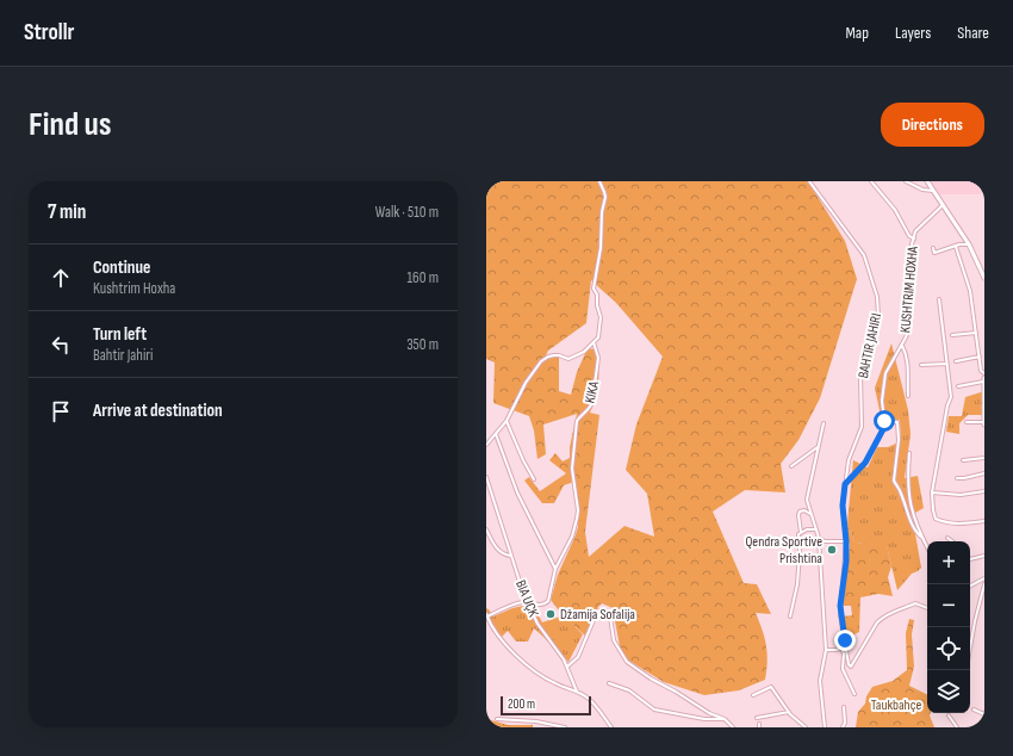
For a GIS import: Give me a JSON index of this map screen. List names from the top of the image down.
{
  "streets": {
    "street": [
      "KUSHTRIM HOXHA",
      "BAHTIR JAHIRI",
      "KIKA",
      "BIA UÇK"
    ]
  },
  "crossings": [
    ["KUSHTRIM HOXHA", "BAHTIR JAHIRI"],
    ["KIKA", "BIA UÇK"]
  ],
  "parks": ["Taukbahçe"],
  "places": ["Qendra Sportive Prishtina", "Džamija Sofalija"],
  "scale_bar": "200 m",
  "page": {
    "header": "Strollr",
    "nav": ["Map", "Layers", "Share"],
    "buttons": "Directions",
    "title": "Find us",
    "heading": ["7 min", "Walk · 510 m"],
    "list": [
      ["Continue", "Kushtrim Hoxha", "160 m"],
      ["Turn left", "Bahtir Jahiri", "350 m"],
      "Arrive at destination"
    ],
    "map_buttons": ["+", "−"],
    "scale": "200 m"
  }
}
